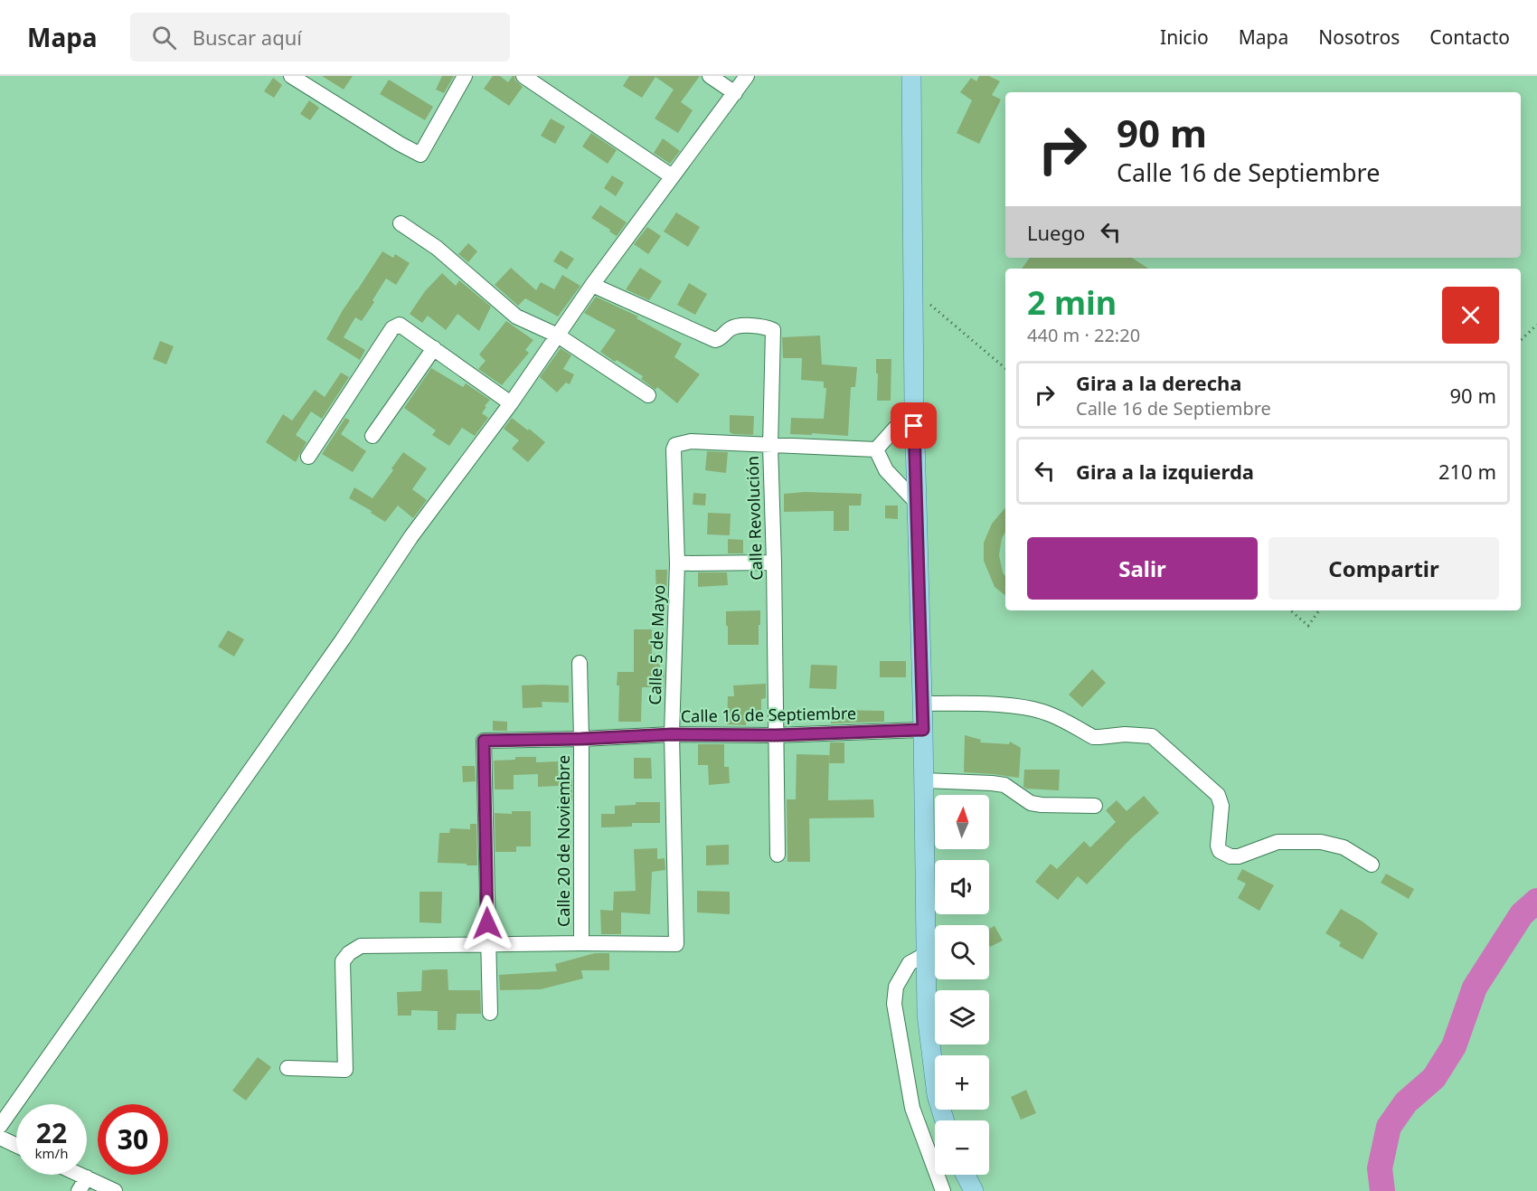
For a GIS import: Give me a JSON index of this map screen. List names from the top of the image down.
{
  "streets": {
    "street": [
      "Calle Revolución",
      "Calle 5 de Mayo",
      "Calle 16 de Septiembre",
      "Calle 20 de Noviembre"
    ]
  },
  "crossings": [
    ["Calle Revolución", "Calle 5 de Mayo"],
    ["Calle Revolución", "Calle 16 de Septiembre"],
    ["Calle 5 de Mayo", "Calle 16 de Septiembre"],
    ["Calle 5 de Mayo", "Calle 20 de Noviembre"],
    ["Calle 16 de Septiembre", "Calle 20 de Noviembre"]
  ],
  "north": "top",
  "page": {
    "header": "Mapa",
    "search": "Buscar aquí",
    "nav": [
      "Inicio",
      "Mapa",
      "Nosotros",
      "Contacto"
    ],
    "turn": ["90 m", "Calle 16 de Septiembre"],
    "then": "Luego",
    "heading": ["2 min", "440 m · 22:20"],
    "list": [
      {
        "name": "Gira a la derecha",
        "note": "Calle 16 de Septiembre",
        "value": "90 m"
      },
      {
        "name": "Gira a la izquierda",
        "value": "210 m"
      }
    ],
    "buttons": ["Salir", "Compartir"],
    "map_buttons": ["+", "−"],
    "speed": "22 km/h",
    "limit": "30"
  }
}
